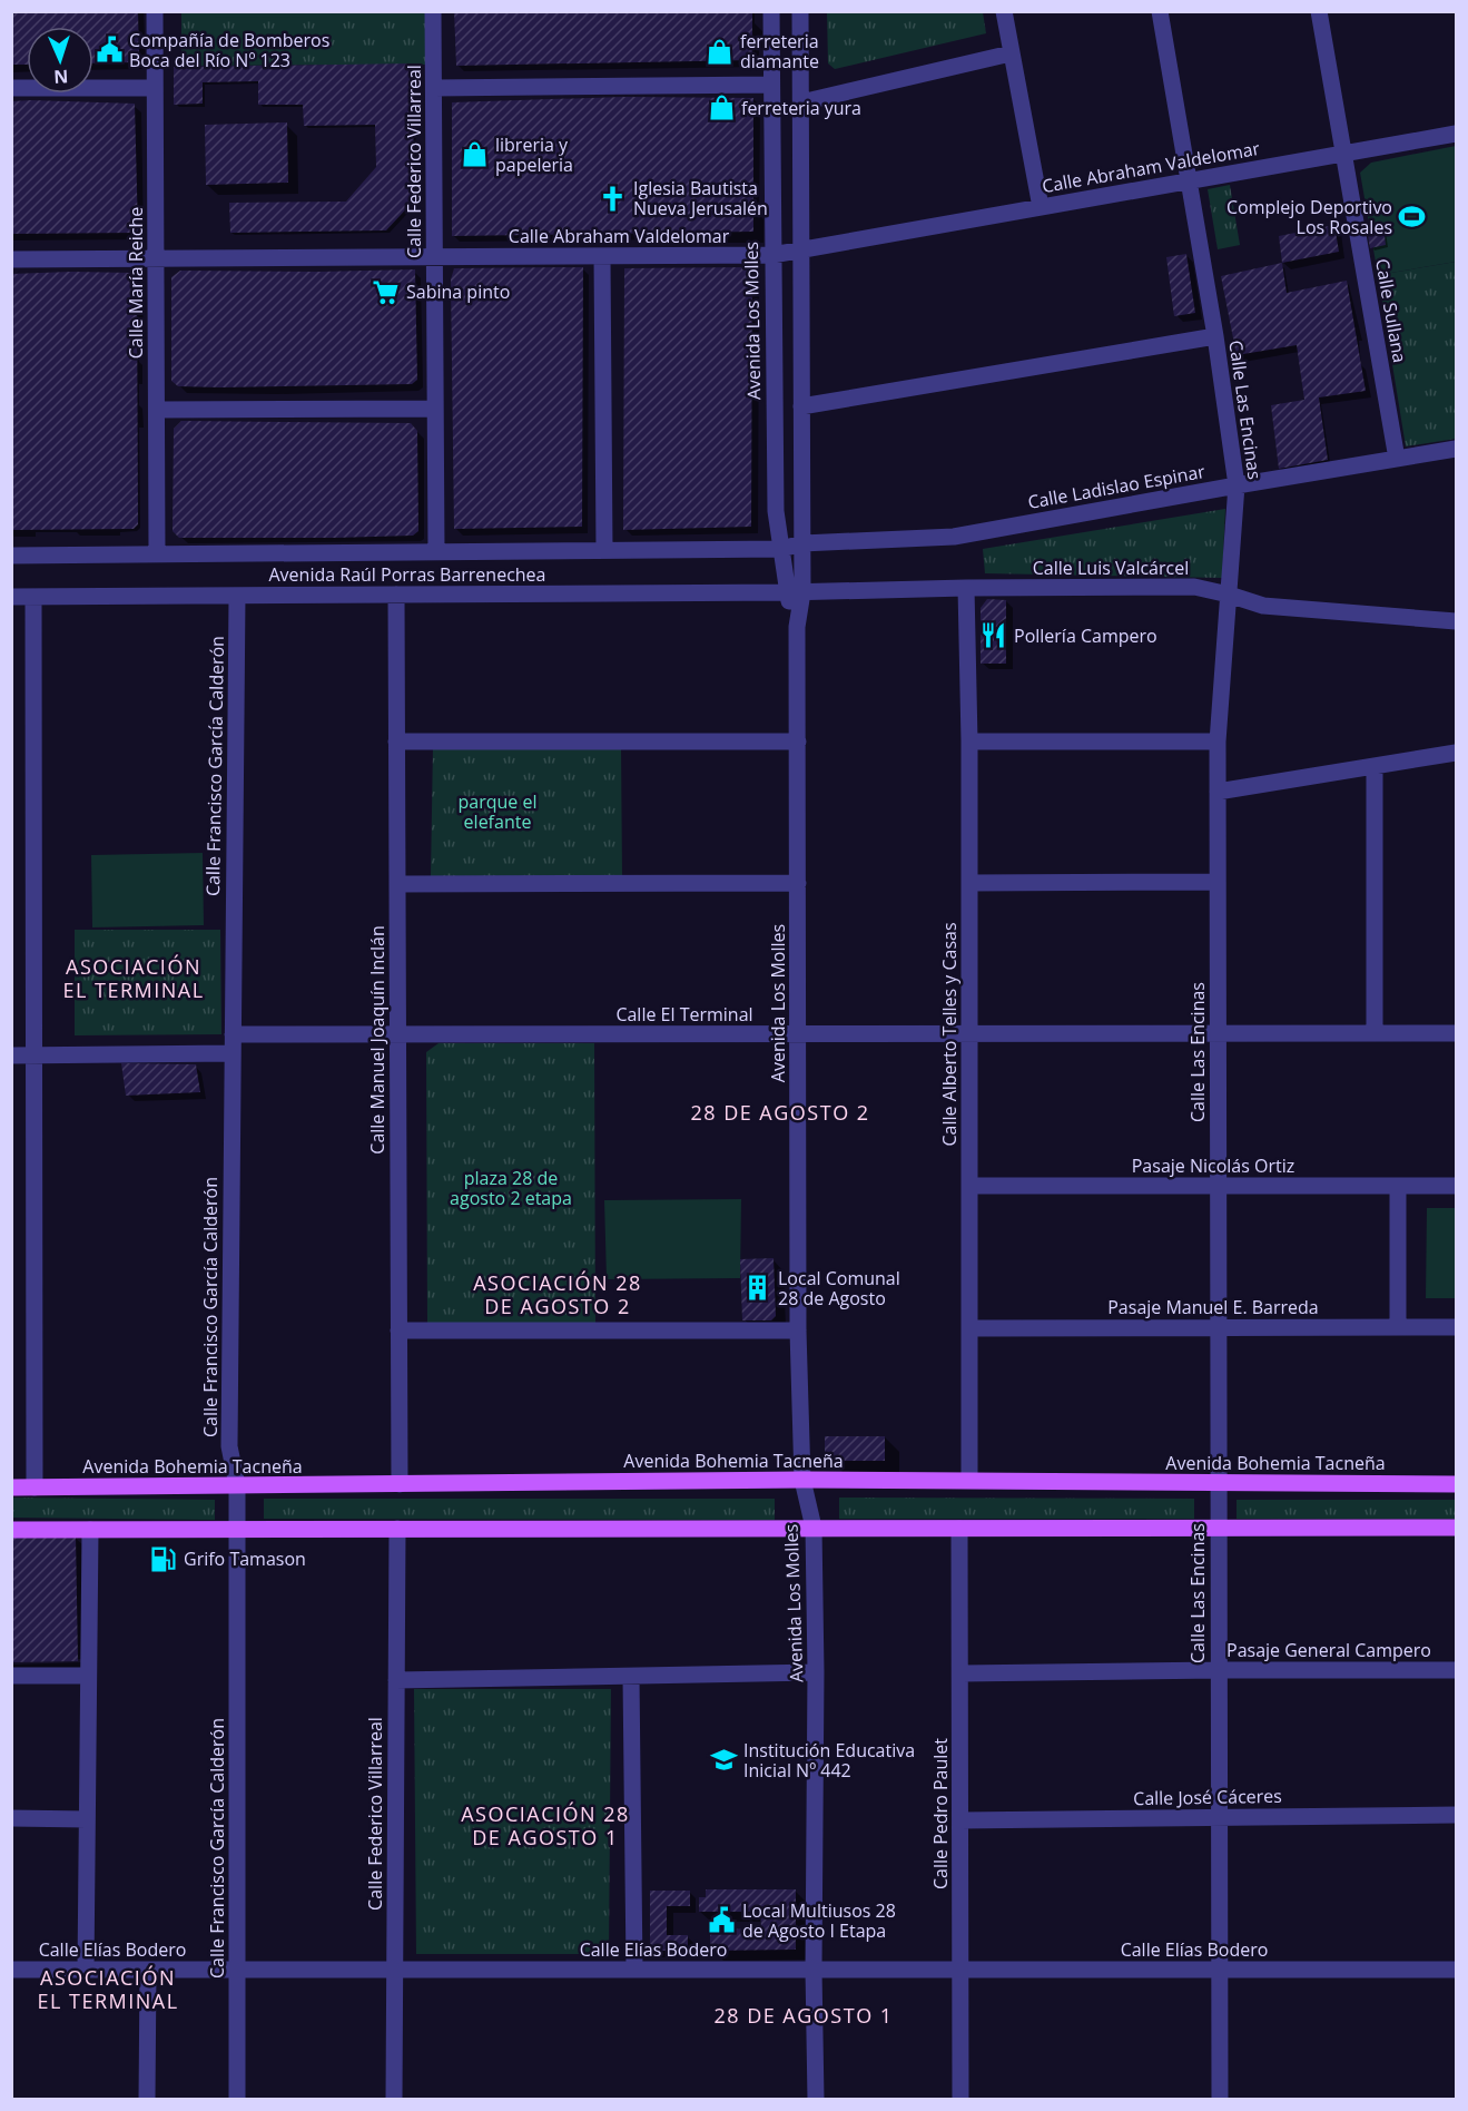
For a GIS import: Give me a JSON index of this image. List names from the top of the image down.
{
  "streets": {
    "main road": ["Avenida Bohemia Tacneña"],
    "street": [
      "Calle Federico Villarreal",
      "Calle Abraham Valdelomar",
      "Calle María Reiche",
      "Calle Sullana",
      "Avenida Los Molles",
      "Calle Las Encinas",
      "Calle Ladislao Espinar",
      "Calle Luis Valcárcel",
      "Avenida Raúl Porras Barrenechea",
      "Calle Francisco García Calderón",
      "Calle El Terminal",
      "Calle Alberto Telles y Casas",
      "Calle Manuel Joaquín Inclán",
      "Pasaje Nicolás Ortiz",
      "Pasaje Manuel E. Barreda",
      "Pasaje General Campero",
      "Calle José Cáceres",
      "Calle Pedro Paulet",
      "Calle Elías Bodero"
    ]
  },
  "crossings": [
    ["Calle Federico Villarreal", "Calle Abraham Valdelomar"],
    ["Calle Federico Villarreal", "Avenida Raúl Porras Barrenechea"],
    ["Calle Federico Villarreal", "Calle Elías Bodero"],
    ["Calle Abraham Valdelomar", "Calle María Reiche"],
    ["Calle Abraham Valdelomar", "Calle Sullana"],
    ["Calle Abraham Valdelomar", "Avenida Los Molles"],
    ["Calle Abraham Valdelomar", "Calle Las Encinas"],
    ["Calle María Reiche", "Avenida Raúl Porras Barrenechea"],
    ["Calle Sullana", "Calle Ladislao Espinar"],
    ["Avenida Los Molles", "Calle Ladislao Espinar"],
    ["Avenida Los Molles", "Calle Luis Valcárcel"],
    ["Avenida Los Molles", "Avenida Raúl Porras Barrenechea"],
    ["Avenida Los Molles", "Calle El Terminal"],
    ["Avenida Los Molles", "Avenida Bohemia Tacneña"],
    ["Avenida Los Molles", "Calle Elías Bodero"],
    ["Calle Las Encinas", "Calle Ladislao Espinar"],
    ["Calle Las Encinas", "Calle Luis Valcárcel"],
    ["Calle Las Encinas", "Calle El Terminal"],
    ["Calle Las Encinas", "Pasaje Nicolás Ortiz"],
    ["Calle Las Encinas", "Pasaje Manuel E. Barreda"],
    ["Calle Las Encinas", "Avenida Bohemia Tacneña"],
    ["Calle Las Encinas", "Pasaje General Campero"],
    ["Calle Las Encinas", "Calle José Cáceres"],
    ["Calle Las Encinas", "Calle Elías Bodero"],
    ["Calle Ladislao Espinar", "Avenida Raúl Porras Barrenechea"],
    ["Calle Luis Valcárcel", "Avenida Raúl Porras Barrenechea"],
    ["Calle Luis Valcárcel", "Calle Alberto Telles y Casas"],
    ["Avenida Raúl Porras Barrenechea", "Calle Francisco García Calderón"],
    ["Avenida Raúl Porras Barrenechea", "Calle Manuel Joaquín Inclán"],
    ["Calle Francisco García Calderón", "Calle El Terminal"],
    ["Calle Francisco García Calderón", "Avenida Bohemia Tacneña"],
    ["Calle Francisco García Calderón", "Calle Elías Bodero"],
    ["Calle El Terminal", "Calle Alberto Telles y Casas"],
    ["Calle El Terminal", "Calle Manuel Joaquín Inclán"],
    ["Calle Alberto Telles y Casas", "Pasaje Nicolás Ortiz"],
    ["Calle Alberto Telles y Casas", "Pasaje Manuel E. Barreda"],
    ["Calle Alberto Telles y Casas", "Avenida Bohemia Tacneña"],
    ["Calle Manuel Joaquín Inclán", "Avenida Bohemia Tacneña"],
    ["Pasaje General Campero", "Calle Pedro Paulet"],
    ["Calle José Cáceres", "Calle Pedro Paulet"],
    ["Calle Pedro Paulet", "Calle Elías Bodero"]
  ],
  "districts": [
    "ASOCIACIÓN EL TERMINAL",
    "28 DE AGOSTO 2",
    "ASOCIACIÓN 28 DE AGOSTO 2",
    "ASOCIACIÓN 28 DE AGOSTO 1",
    "ASOCIACIÓN EL TERMINAL",
    "28 DE AGOSTO 1"
  ],
  "parks": ["parque el elefante", "plaza 28 de agosto 2 etapa"],
  "places": {
    "public building": ["Compañía de Bomberos Boca del Río Nº 123", "Local Multiusos 28 de Agosto I Etapa"],
    "shop": ["ferreteria diamante", "ferreteria yura", "libreria y papeleria"],
    "church": ["Iglesia Bautista Nueva Jerusalén"],
    "sports": ["Complejo Deportivo Los Rosales"],
    "supermarket": ["Sabina pinto"],
    "restaurant": ["Pollería Campero"],
    "building": ["Local Comunal 28 de Agosto"],
    "fuel station": ["Grifo Tamason"],
    "school or university": ["Institución Educativa Inicial Nº 442"]
  },
  "north": "bottom"
}
